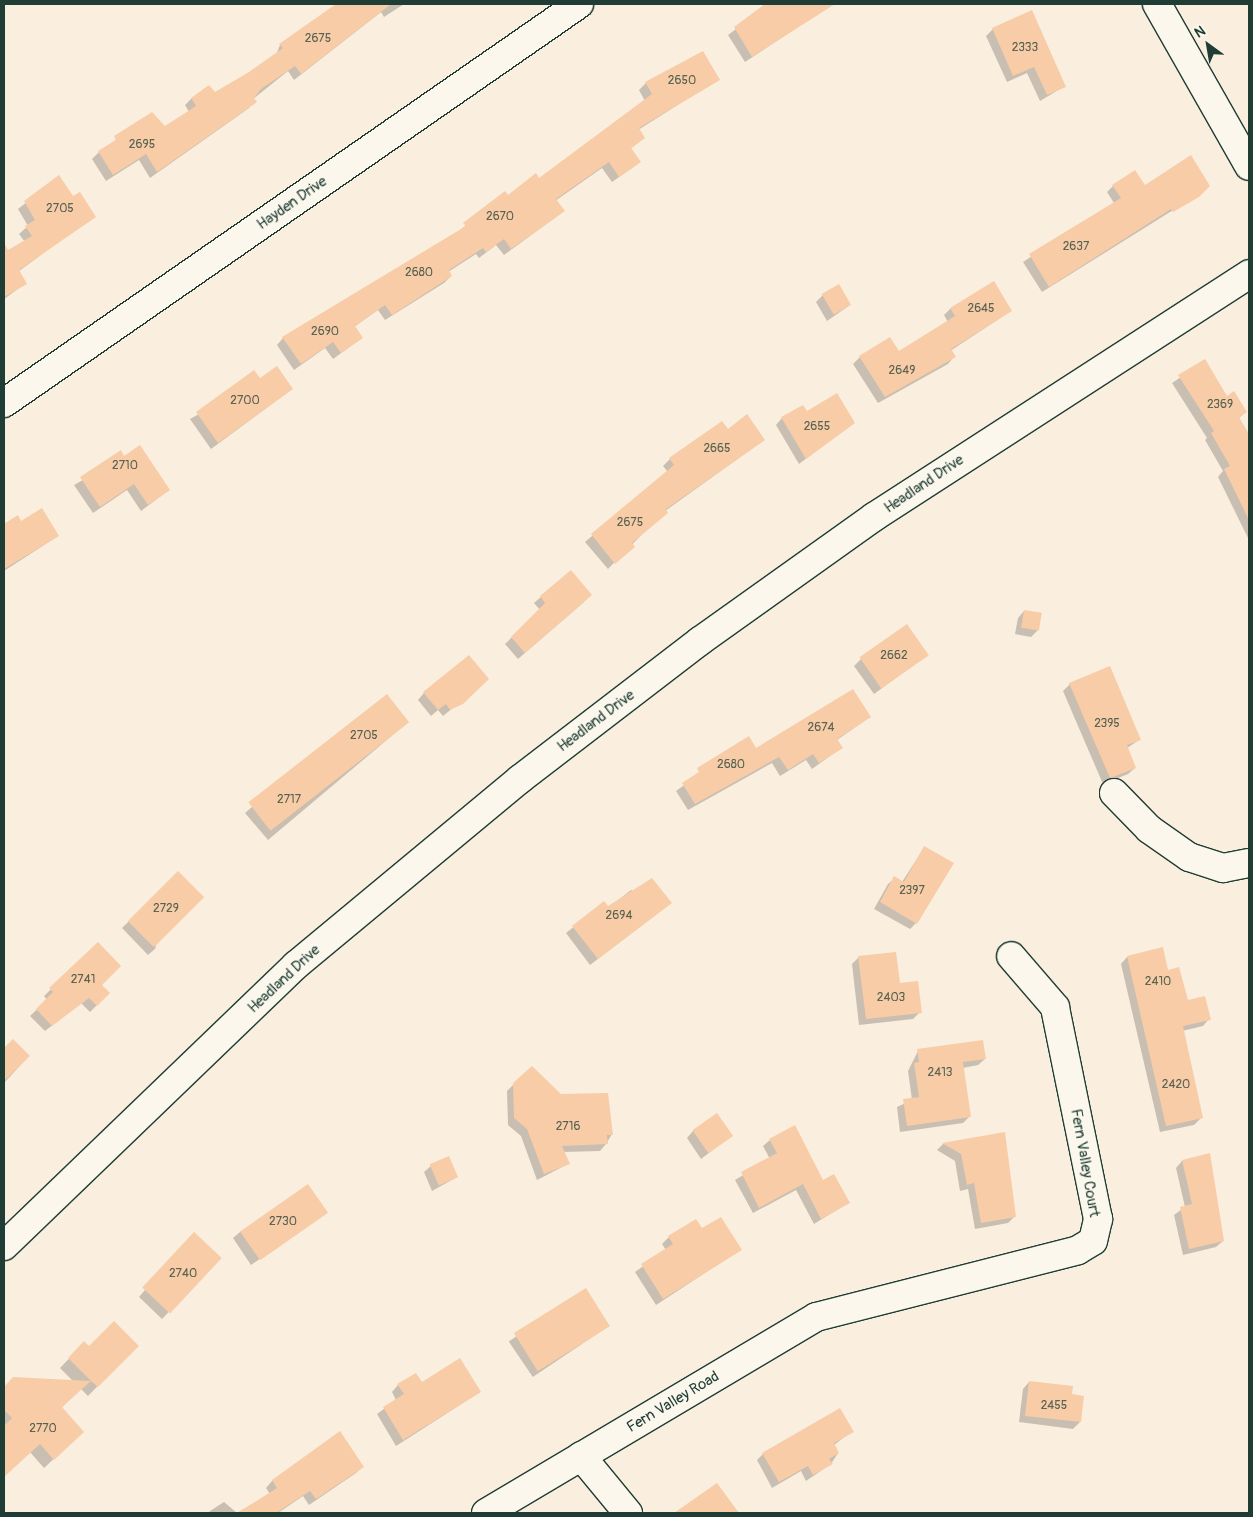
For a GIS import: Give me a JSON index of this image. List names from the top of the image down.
{
  "streets": {
    "street": [
      "Hayden Drive",
      "Headland Drive",
      "Fern Valley Court",
      "Fern Valley Road"
    ]
  },
  "crossings": [
    ["Fern Valley Court", "Fern Valley Road"]
  ],
  "house_numbers": [
    "2675",
    "2333",
    "2650",
    "2695",
    "2705",
    "2670",
    "2637",
    "2680",
    "2645",
    "2690",
    "2649",
    "2700",
    "2369",
    "2655",
    "2665",
    "2710",
    "2675",
    "2662",
    "2395",
    "2674",
    "2705",
    "2680",
    "2717",
    "2397",
    "2729",
    "2694",
    "2741",
    "2410",
    "2403",
    "2413",
    "2420",
    "2716",
    "2730",
    "2740",
    "2455",
    "2770"
  ],
  "north": "top left"
}
